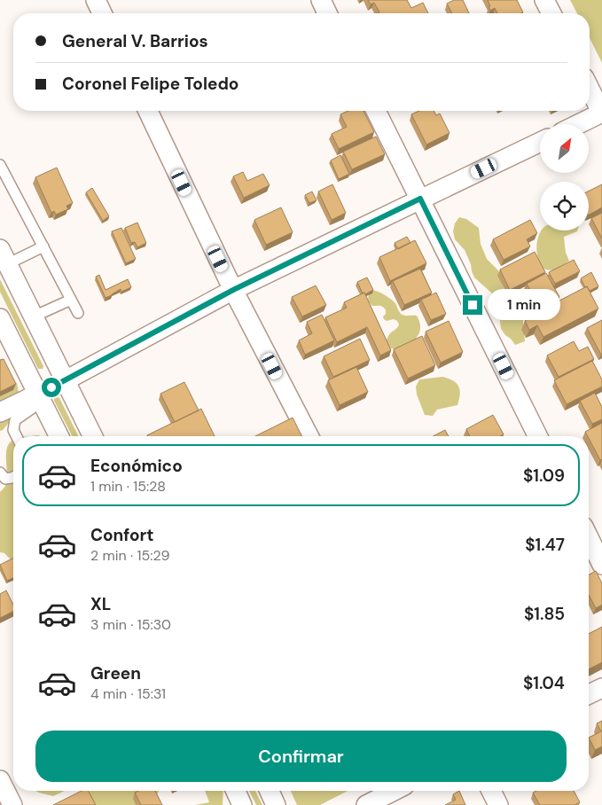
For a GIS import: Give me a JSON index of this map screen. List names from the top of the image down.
{
  "north": "top right",
  "page": {
    "banner": ["General V. Barrios", "Coronel Felipe Toledo"],
    "bubble": "1 min",
    "list": [
      {
        "name": "Económico",
        "note": "1 min · 15:28",
        "value": "$1.09"
      },
      {
        "name": "Confort",
        "note": "2 min · 15:29",
        "value": "$1.47"
      },
      {
        "name": "XL",
        "note": "3 min · 15:30",
        "value": "$1.85"
      },
      {
        "name": "Green",
        "note": "4 min · 15:31",
        "value": "$1.04"
      }
    ],
    "buttons": "Confirmar"
  }
}
